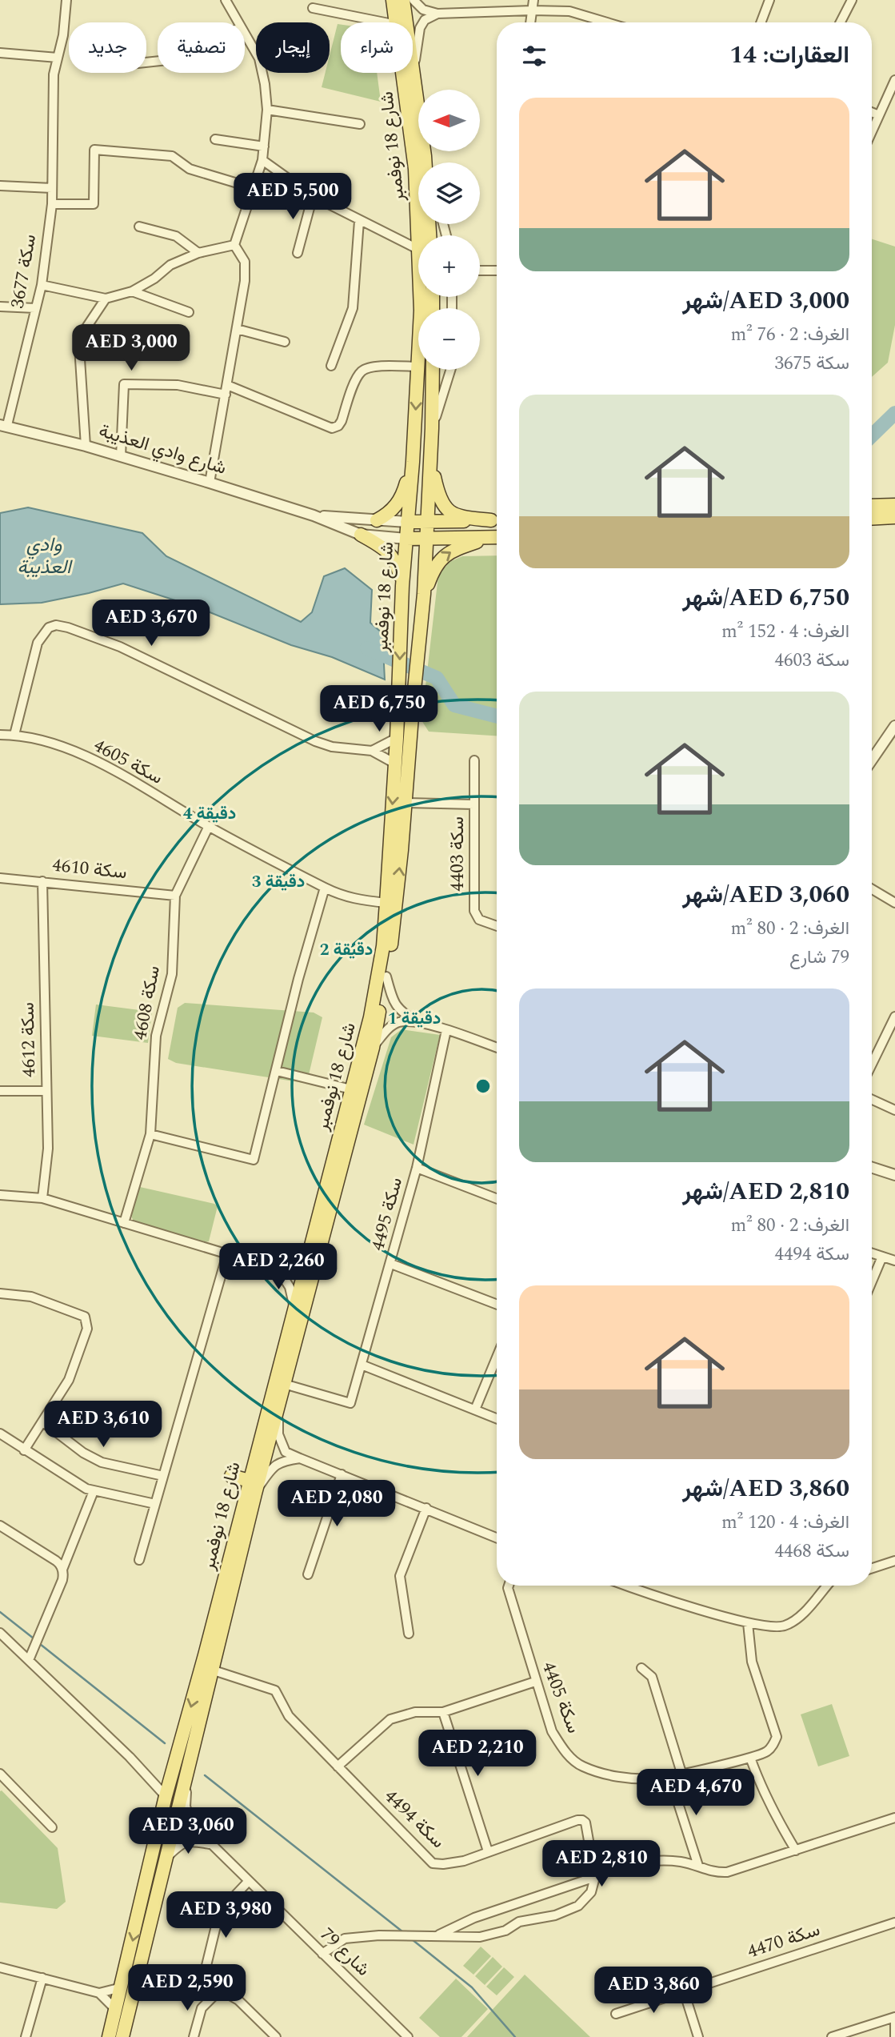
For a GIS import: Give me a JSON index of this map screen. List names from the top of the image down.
{
  "streets": {
    "main road": ["شارع 18 نوفمبر", "شارع وادي العذيبة"],
    "street": [
      "سكة 3677",
      "سكة 4605",
      "سكة 4403",
      "سكة 4610",
      "سكة 4608",
      "سكة 4612",
      "سكة 4495",
      "سكة 4405",
      "سكة 4494",
      "سكة 4470",
      "79 شارع"
    ]
  },
  "crossings": [
    ["شارع 18 نوفمبر", "شارع وادي العذيبة"],
    ["شارع 18 نوفمبر", "سكة 4605"],
    ["شارع 18 نوفمبر", "سكة 4495"],
    ["شارع 18 نوفمبر", "سكة 4494"],
    ["شارع 18 نوفمبر", "79 شارع"],
    ["سكة 3677", "شارع وادي العذيبة"],
    ["سكة 4605", "سكة 4608"],
    ["سكة 4610", "سكة 4608"],
    ["سكة 4610", "سكة 4612"]
  ],
  "water": ["وادي العذيبة"],
  "north": "left",
  "page": {
    "chip": [
      "شراء",
      "إيجار",
      "تصفية",
      "جديد"
    ],
    "heading": "العقارات: 14",
    "map_buttons": ["+", "−"],
    "list": [
      {
        "name": "AED 3,000/شهر",
        "note": "الغرف: 2 · 76 m² · سكة 3675"
      },
      {
        "name": "AED 6,750/شهر",
        "note": "الغرف: 4 · 152 m² · سكة 4603"
      },
      {
        "name": "AED 3,060/شهر",
        "note": "الغرف: 2 · 80 m² · 79 شارع"
      },
      {
        "name": "AED 2,810/شهر",
        "note": "الغرف: 2 · 80 m² · سكة 4494"
      },
      {
        "name": "AED 3,860/شهر",
        "note": "الغرف: 4 · 120 m² · سكة 4468"
      }
    ],
    "price": [
      "AED 5,500",
      "AED 3,000",
      "AED 3,670",
      "AED 6,750",
      "AED 2,260",
      "AED 3,610",
      "AED 2,080",
      "AED 2,210",
      "AED 4,670",
      "AED 3,060",
      "AED 2,810",
      "AED 3,980",
      "AED 2,590",
      "AED 3,860"
    ]
  },
  "rings": [
    "4 دقيقة",
    "3 دقيقة",
    "2 دقيقة",
    "1 دقيقة"
  ]
}
